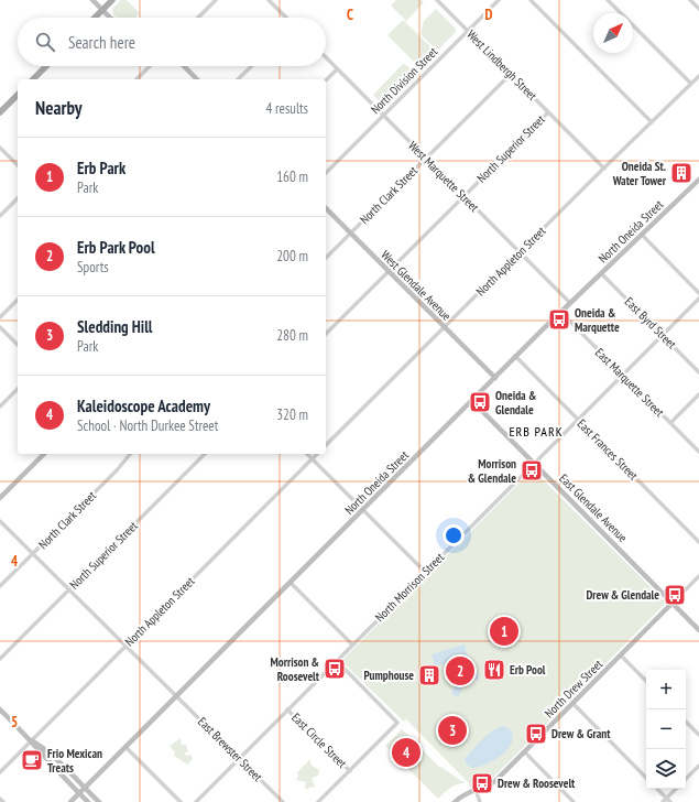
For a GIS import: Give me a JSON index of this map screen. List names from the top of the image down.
{
  "streets": {
    "main road": [
      "North Oneida Street",
      "West Glendale Avenue",
      "East Glendale Avenue",
      "North Drew Street"
    ],
    "street": [
      "West Lindbergh Street",
      "North Division Street",
      "North Superior Street",
      "West Marquette Street",
      "North Clark Street",
      "North Appleton Street",
      "East Byrd Street",
      "East Marquette Street",
      "East Frances Street",
      "North Morrison Street",
      "East Circle Street",
      "East Brewster Street"
    ]
  },
  "crossings": [
    ["West Lindbergh Street", "North Division Street"],
    ["West Lindbergh Street", "North Superior Street"],
    ["West Lindbergh Street", "North Clark Street"],
    ["West Lindbergh Street", "North Appleton Street"],
    ["North Division Street", "West Marquette Street"],
    ["North Superior Street", "West Marquette Street"],
    ["North Superior Street", "West Glendale Avenue"],
    ["North Superior Street", "East Brewster Street"],
    ["West Marquette Street", "North Clark Street"],
    ["West Marquette Street", "North Oneida Street"],
    ["West Marquette Street", "North Appleton Street"],
    ["North Clark Street", "West Glendale Avenue"],
    ["North Clark Street", "East Brewster Street"],
    ["North Oneida Street", "West Glendale Avenue"],
    ["North Oneida Street", "East Byrd Street"],
    ["North Oneida Street", "East Marquette Street"],
    ["North Oneida Street", "East Frances Street"],
    ["North Oneida Street", "East Glendale Avenue"],
    ["North Oneida Street", "East Brewster Street"],
    ["North Appleton Street", "West Glendale Avenue"],
    ["North Appleton Street", "East Brewster Street"],
    ["East Byrd Street", "North Morrison Street"],
    ["East Marquette Street", "North Morrison Street"],
    ["East Frances Street", "North Morrison Street"],
    ["East Glendale Avenue", "North Morrison Street"],
    ["East Glendale Avenue", "North Drew Street"],
    ["North Morrison Street", "East Circle Street"],
    ["North Morrison Street", "East Brewster Street"]
  ],
  "districts": ["ERB PARK"],
  "places": {
    "building": ["Oneida St. Water Tower", "Pumphouse"],
    "bus stop": [
      "Oneida & Marquette",
      "Oneida & Glendale",
      "Morrison & Glendale",
      "Drew & Glendale",
      "Morrison & Roosevelt",
      "Drew & Grant",
      "Drew & Roosevelt"
    ],
    "restaurant": ["Erb Pool"],
    "cafe": ["Frio Mexican Treats"]
  },
  "north": "top right",
  "page": {
    "search": "Search here",
    "heading": ["Nearby", "4 results"],
    "list": [
      {
        "mark": "1",
        "name": "Erb Park",
        "note": "Park",
        "value": "160 m"
      },
      {
        "mark": "2",
        "name": "Erb Park Pool",
        "note": "Sports",
        "value": "200 m"
      },
      {
        "mark": "3",
        "name": "Sledding Hill",
        "note": "Park",
        "value": "280 m"
      },
      {
        "mark": "4",
        "name": "Kaleidoscope Academy",
        "note": "School · North Durkee Street",
        "value": "320 m"
      }
    ],
    "pins": [
      "1",
      "2",
      "3",
      "4"
    ],
    "map_buttons": ["+", "−"]
  },
  "grid": {
    "columns": ["C", "D"],
    "rows": ["4", "5"]
  }
}
